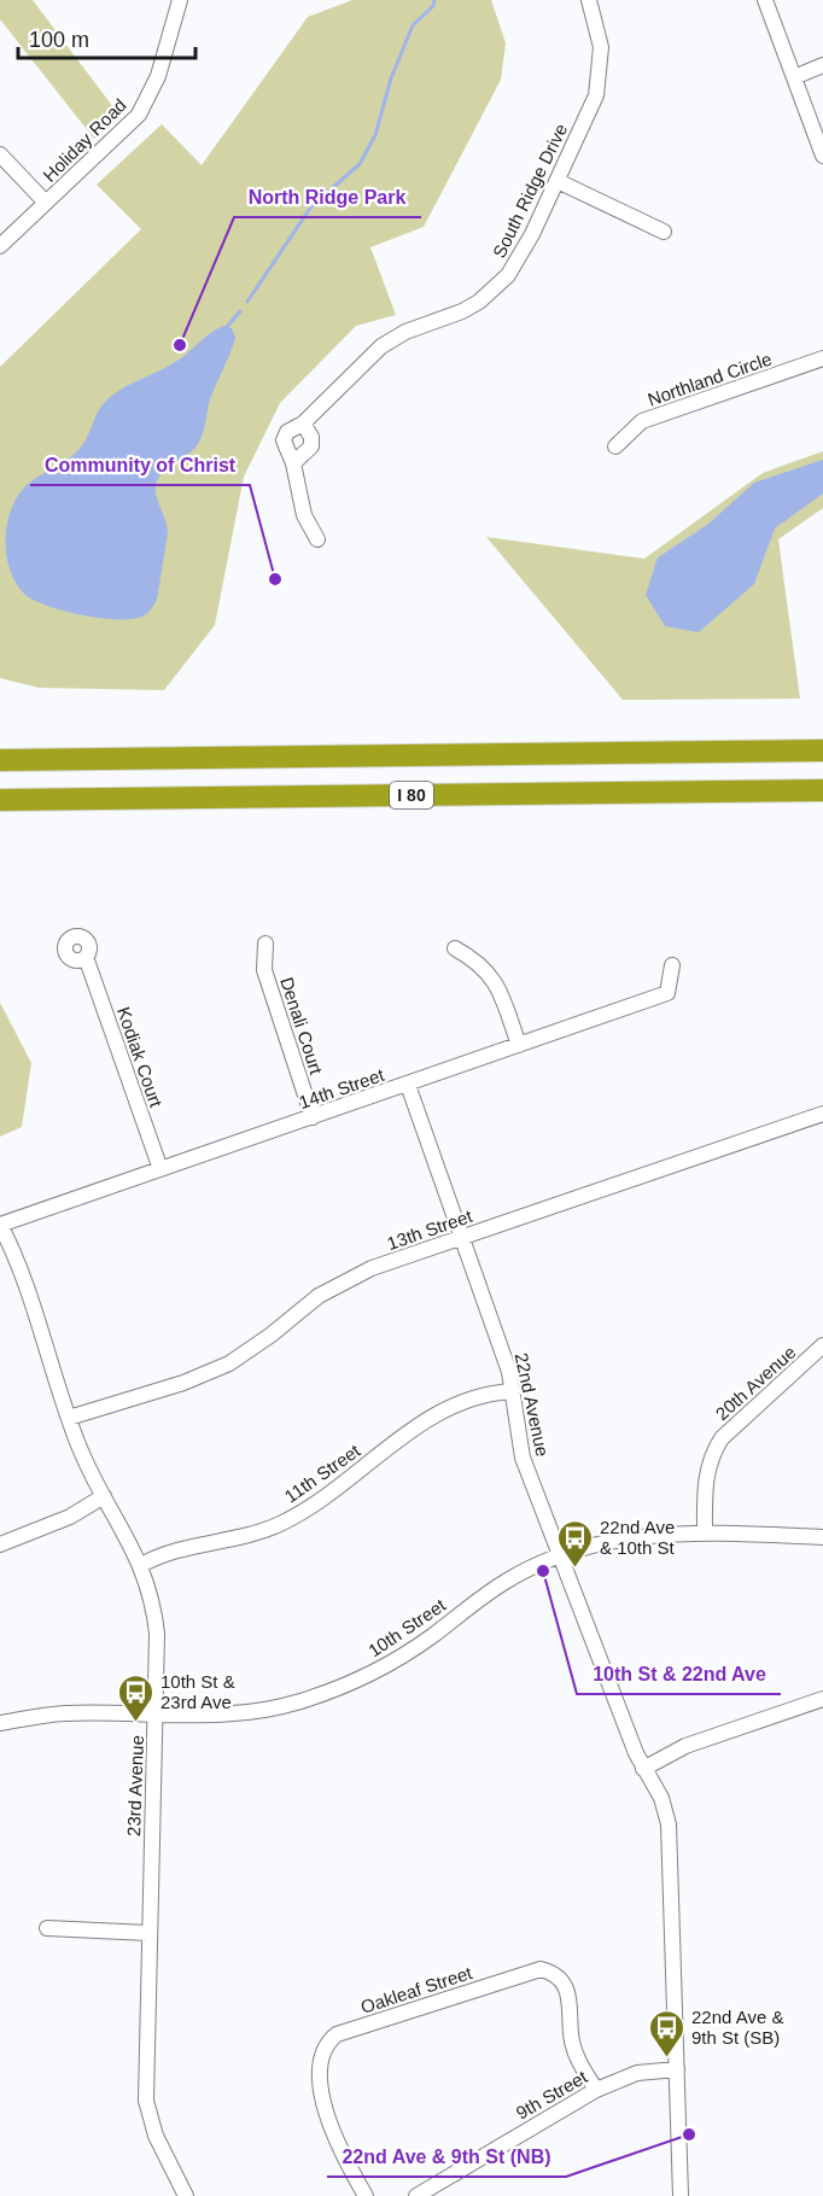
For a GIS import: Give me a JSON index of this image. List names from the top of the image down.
{
  "streets": {
    "highway": ["I 80"],
    "street": [
      "Holiday Road",
      "South Ridge Drive",
      "Northland Circle",
      "Denali Court",
      "Kodiak Court",
      "14th Street",
      "13th Street",
      "20th Avenue",
      "22nd Avenue",
      "11th Street",
      "10th Street",
      "23rd Avenue",
      "Oakleaf Street",
      "9th Street"
    ]
  },
  "crossings": [
    ["Denali Court", "14th Street"],
    ["Kodiak Court", "14th Street"],
    ["14th Street", "22nd Avenue"],
    ["14th Street", "23rd Avenue"],
    ["13th Street", "22nd Avenue"],
    ["13th Street", "23rd Avenue"],
    ["20th Avenue", "10th Street"],
    ["22nd Avenue", "11th Street"],
    ["22nd Avenue", "10th Street"],
    ["22nd Avenue", "9th Street"],
    ["11th Street", "23rd Avenue"],
    ["10th Street", "23rd Avenue"],
    ["Oakleaf Street", "9th Street"]
  ],
  "places": {
    "other": [
      "North Ridge Park",
      "Community of Christ",
      "10th St & 22nd Ave",
      "22nd Ave & 9th St (NB)"
    ],
    "bus stop": ["22nd Ave & 10th St", "10th St & 23rd Ave", "22nd Ave & 9th St (SB)"]
  },
  "scale_bar": "100 m"
}
